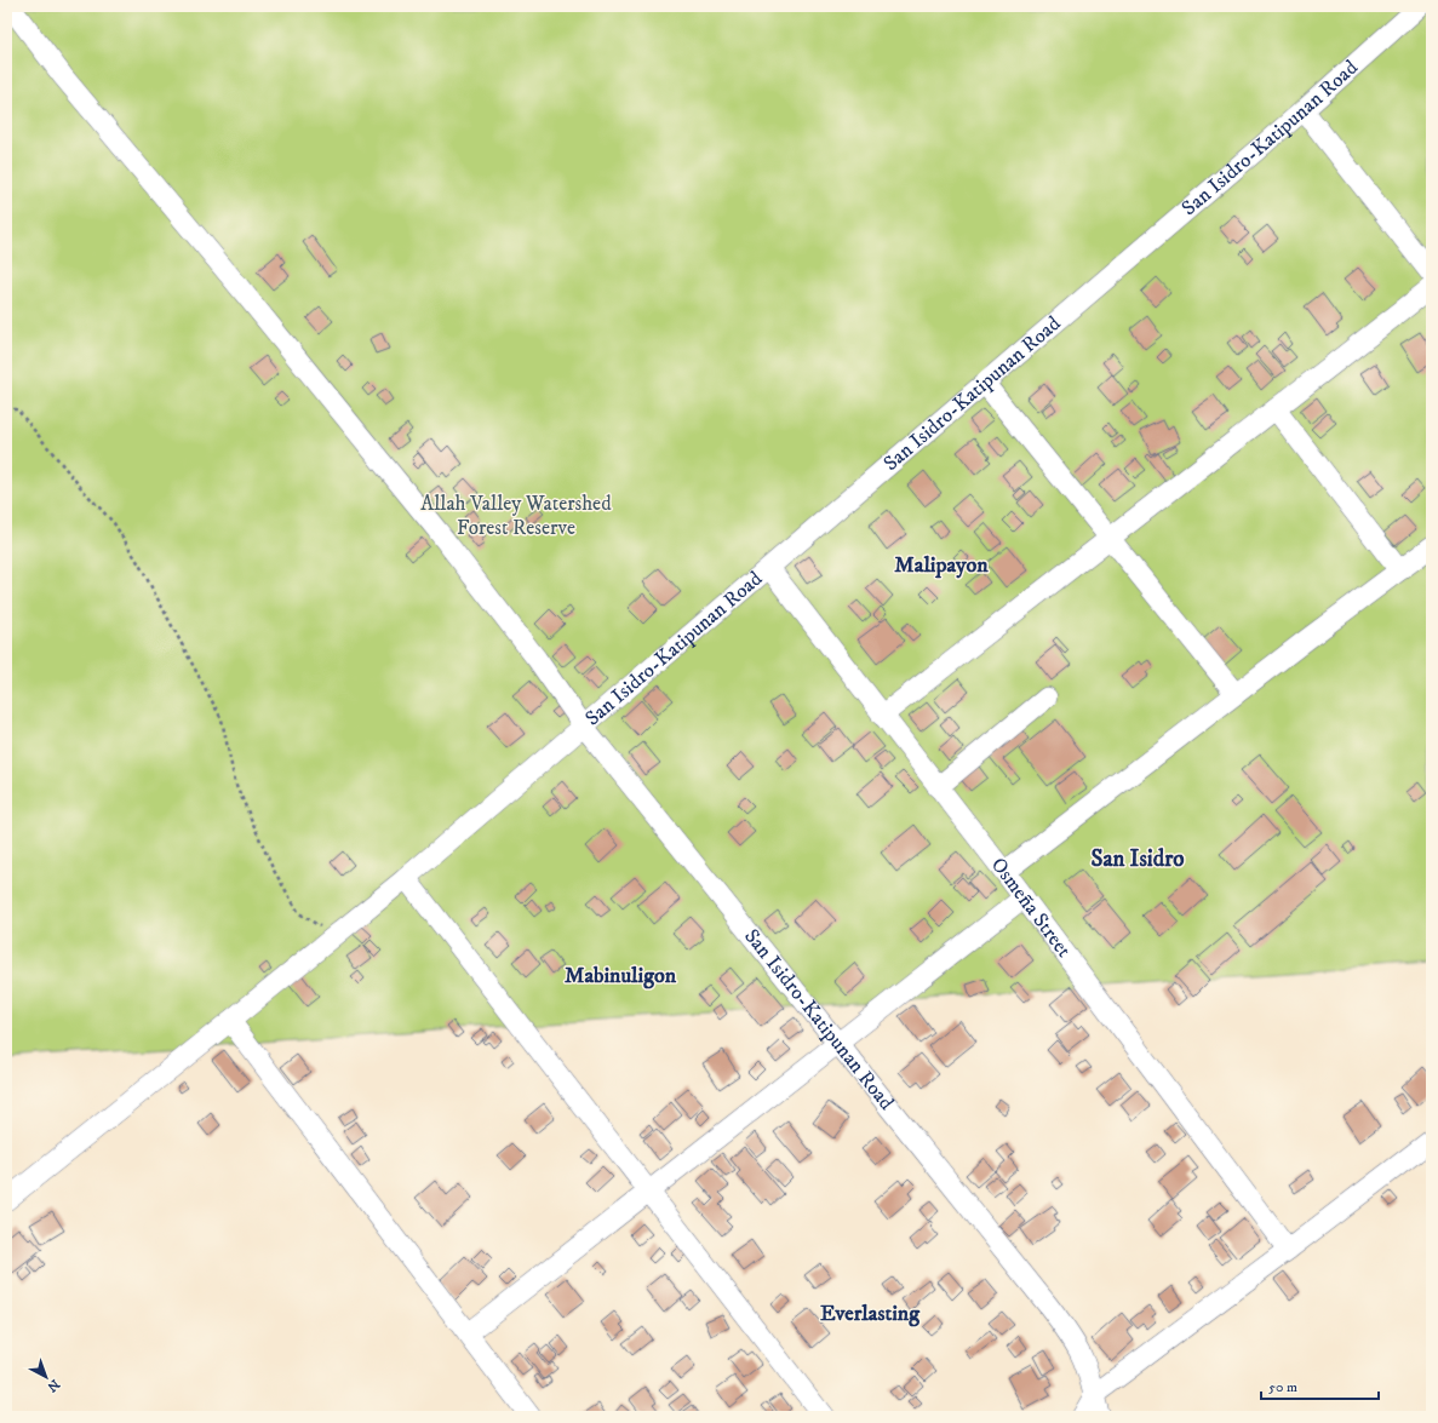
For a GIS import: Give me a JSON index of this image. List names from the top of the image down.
{
  "streets": {
    "street": ["San Isidro-Katipunan Road", "Osmeña Street"]
  },
  "crossings": [
    ["San Isidro-Katipunan Road", "Osmeña Street"]
  ],
  "districts": [
    "Malipayon",
    "San Isidro",
    "Mabinuligon",
    "Everlasting"
  ],
  "parks": ["Allah Valley Watershed Forest Reserve"],
  "scale_bar": "50 m",
  "north": "bottom right"
}
